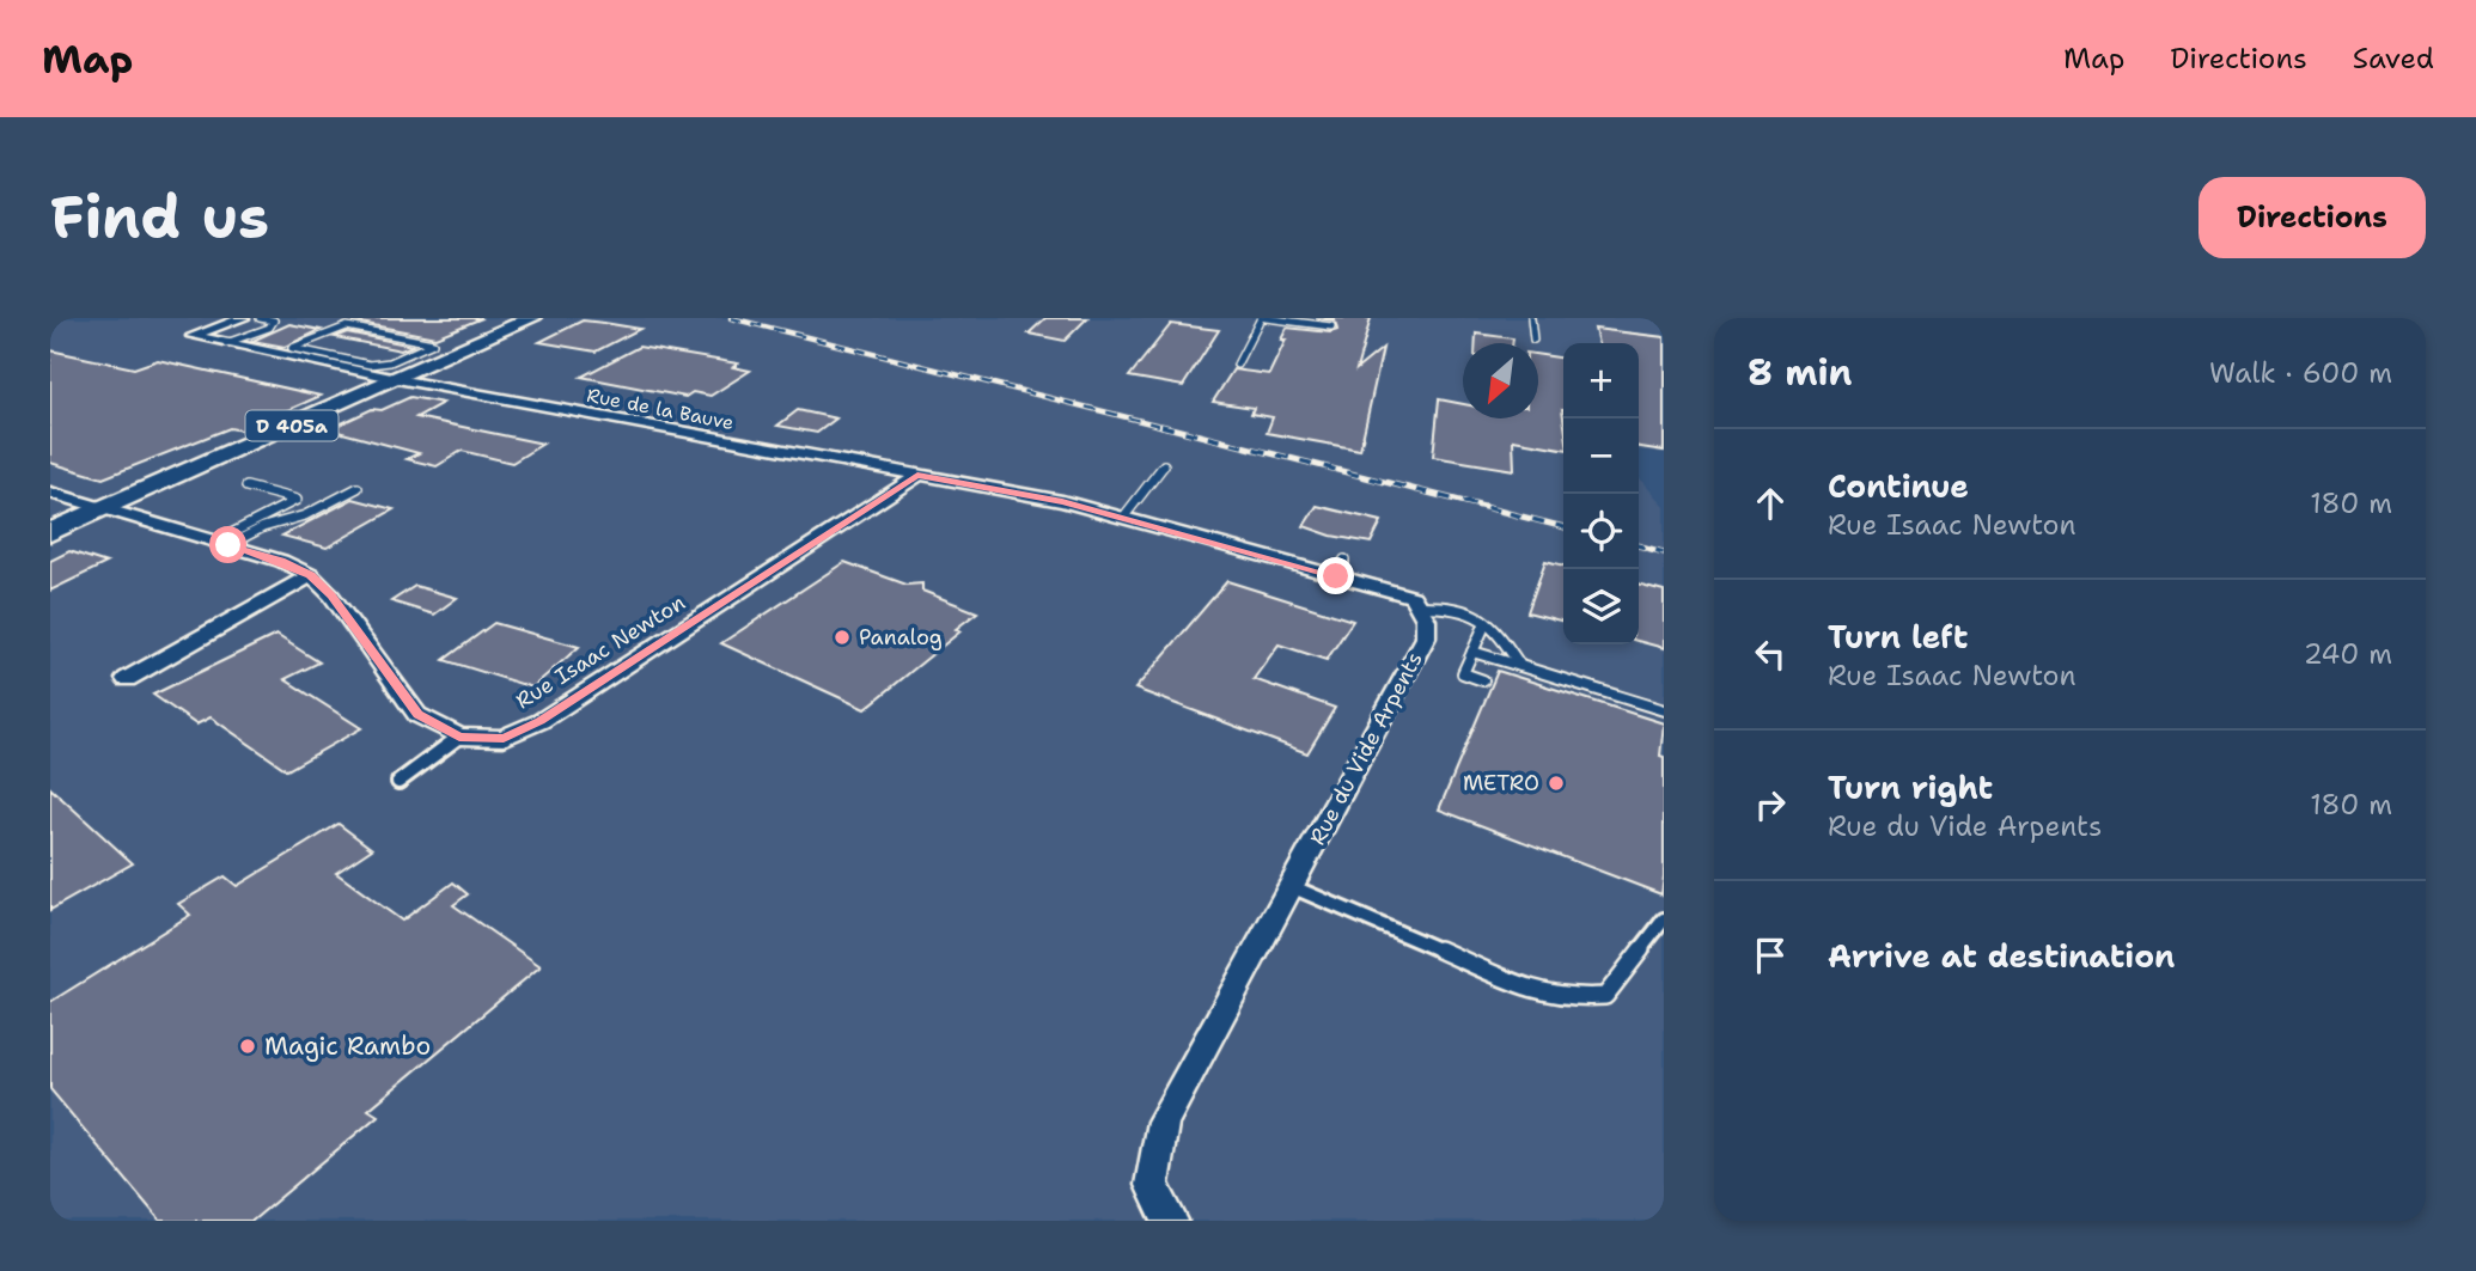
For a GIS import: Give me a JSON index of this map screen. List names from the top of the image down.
{
  "streets": {
    "main road": ["D 405a"],
    "street": ["Rue de la Bauve", "Rue Isaac Newton", "Rue du Vide Arpents"]
  },
  "crossings": [
    ["Rue de la Bauve", "D 405a"],
    ["Rue de la Bauve", "Rue Isaac Newton"],
    ["D 405a", "Rue Isaac Newton"]
  ],
  "places": ["Panalog", "METRO", "Magic Rambo"],
  "north": "bottom left",
  "page": {
    "header": "Map",
    "nav": ["Map", "Directions", "Saved"],
    "buttons": "Directions",
    "title": "Find us",
    "heading": ["8 min", "Walk · 600 m"],
    "map_buttons": ["+", "−"],
    "list": [
      ["Continue", "Rue Isaac Newton", "180 m"],
      ["Turn left", "Rue Isaac Newton", "240 m"],
      ["Turn right", "Rue du Vide Arpents", "180 m"],
      "Arrive at destination"
    ]
  }
}
